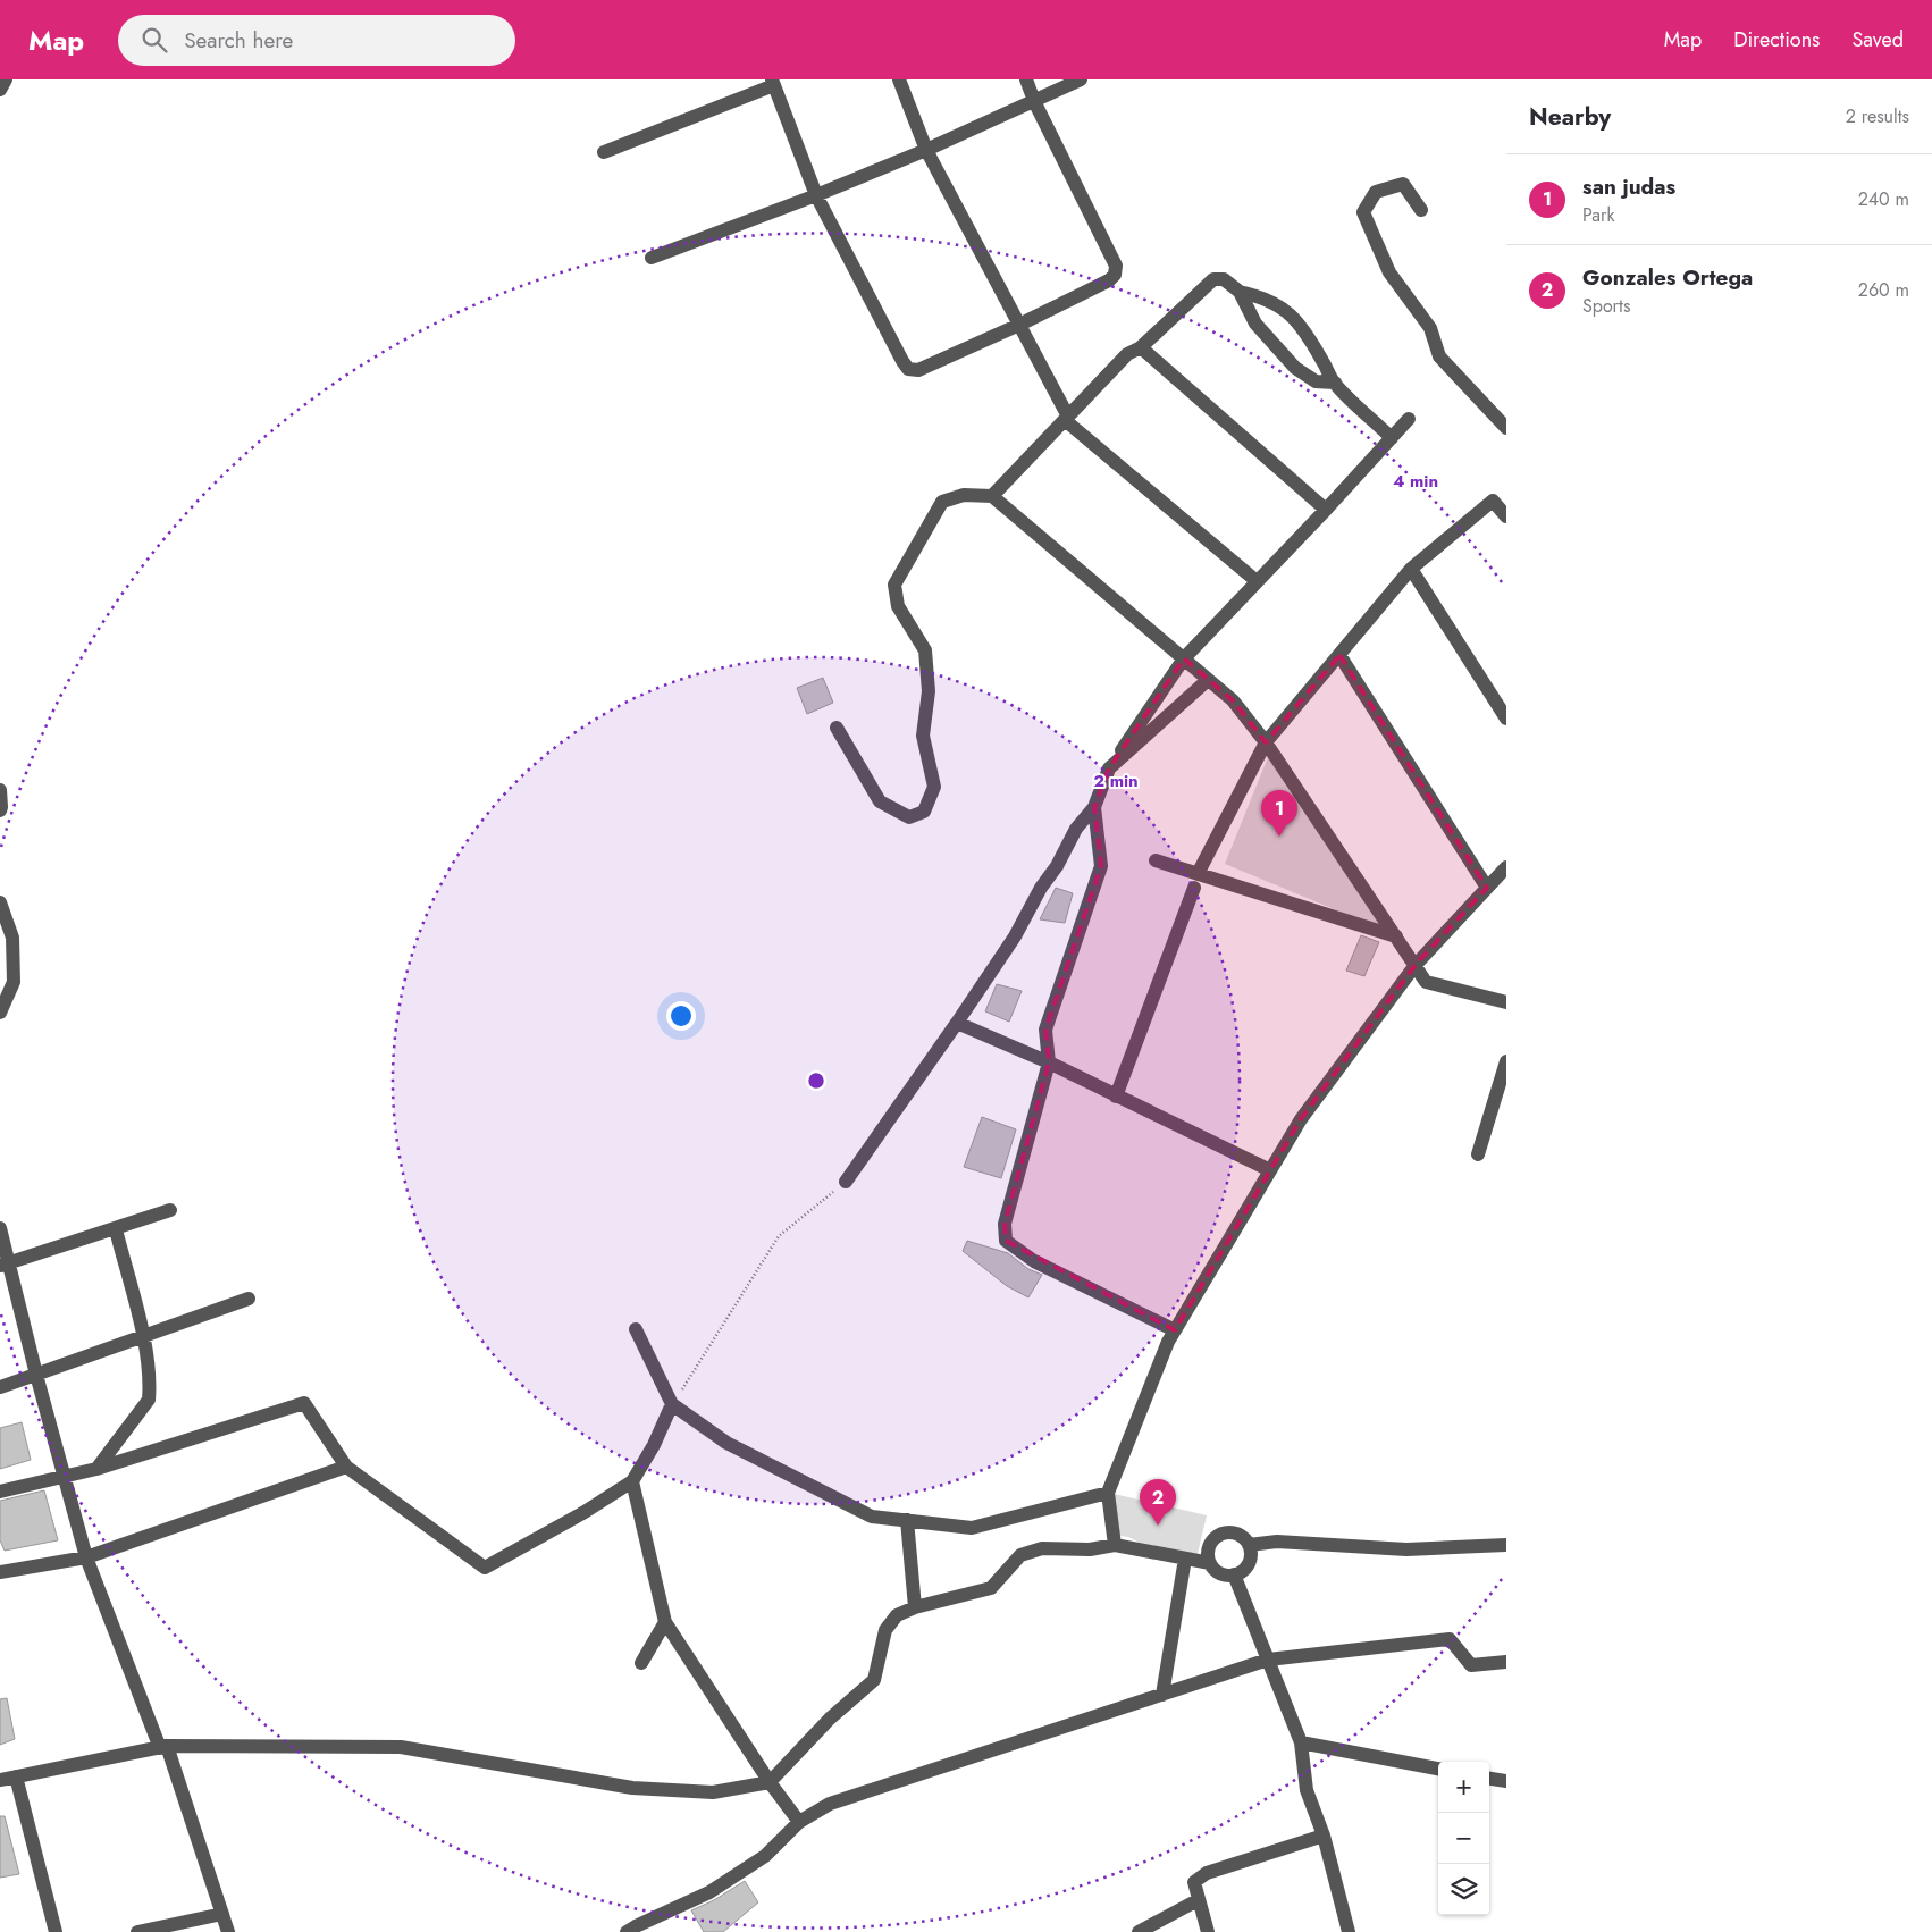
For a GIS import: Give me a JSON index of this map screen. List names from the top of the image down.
{
  "page": {
    "header": "Map",
    "search": "Search here",
    "nav": ["Map", "Directions", "Saved"],
    "heading": ["Nearby", "2 results"],
    "list": [
      {
        "mark": "1",
        "name": "san judas",
        "note": "Park",
        "value": "240 m"
      },
      {
        "mark": "2",
        "name": "Gonzales Ortega",
        "note": "Sports",
        "value": "260 m"
      }
    ],
    "pins": ["1", "2"],
    "map_buttons": ["+", "−"]
  },
  "rings": ["4 min", "2 min"]
}
